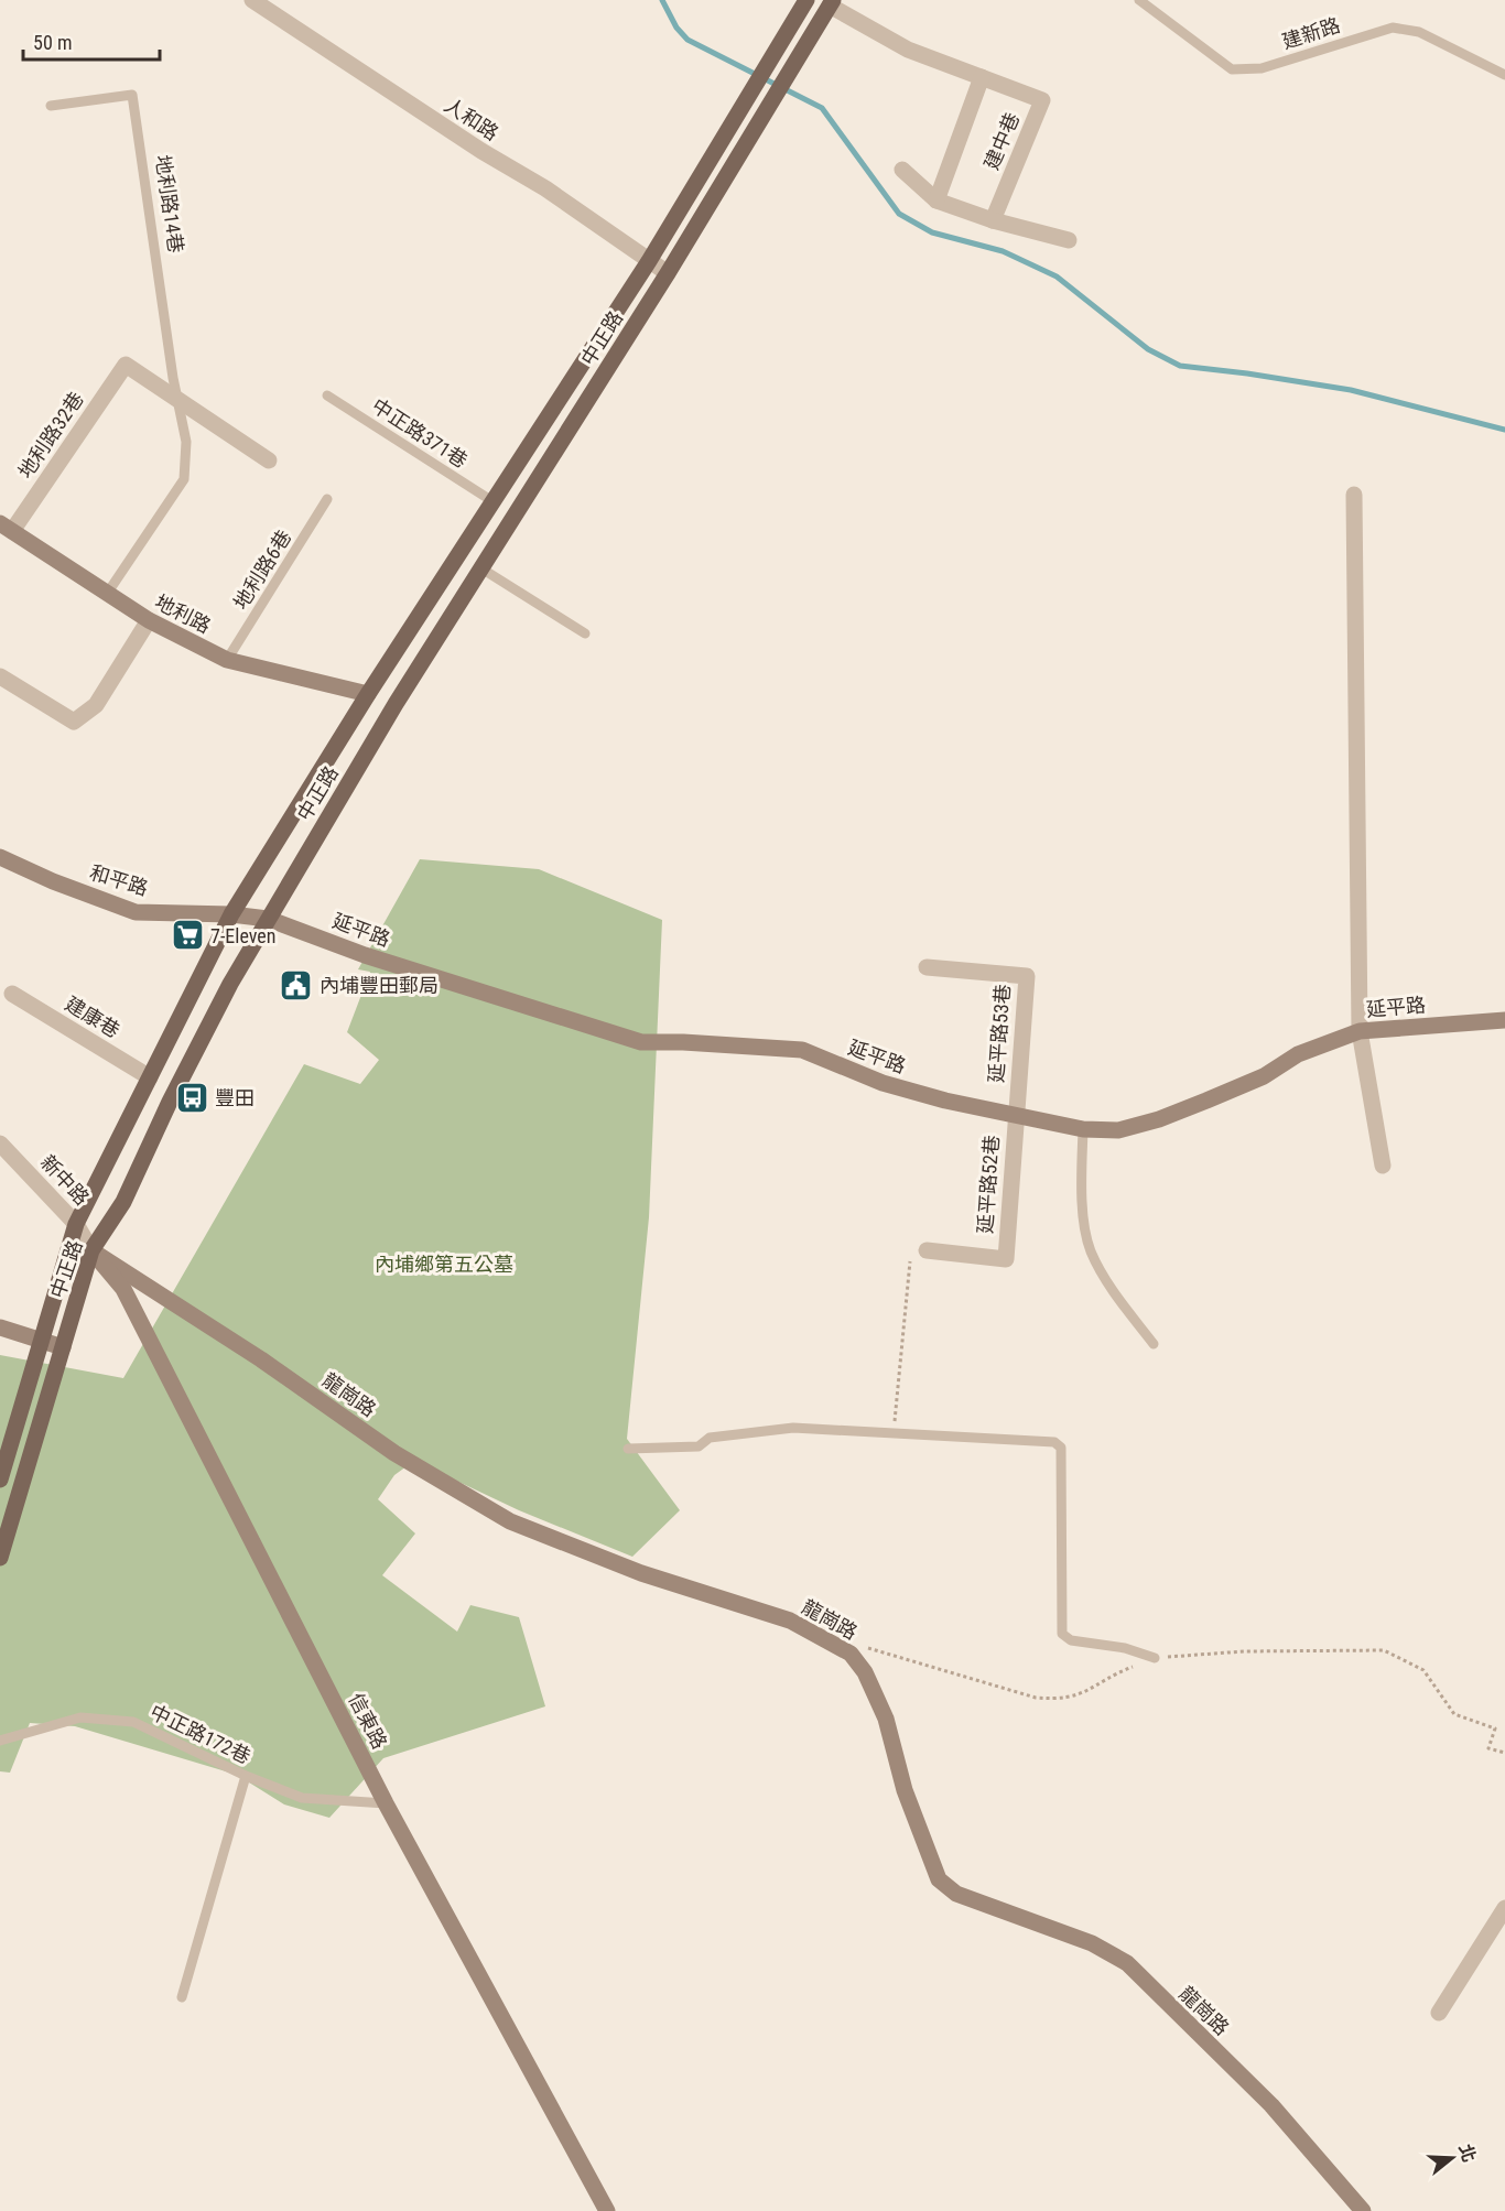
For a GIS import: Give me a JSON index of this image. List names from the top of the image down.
{
  "streets": {
    "main road": ["中正路"],
    "street": [
      "人和路",
      "建中巷",
      "地利路32巷",
      "地利路",
      "和平路",
      "延平路",
      "建康巷",
      "延平路53巷",
      "新中路",
      "延平路52巷",
      "龍崗路",
      "信東路"
    ],
    "lane": [
      "建新路",
      "地利路14巷",
      "中正路371巷",
      "地利路6巷",
      "中正路172巷"
    ]
  },
  "crossings": [
    ["人和路", "中正路"],
    ["建中巷", "中正路"],
    ["地利路14巷", "地利路32巷"],
    ["地利路14巷", "地利路"],
    ["中正路", "中正路371巷"],
    ["中正路", "地利路"],
    ["中正路", "和平路"],
    ["中正路", "延平路"],
    ["中正路", "建康巷"],
    ["中正路", "新中路"],
    ["中正路", "龍崗路"],
    ["中正路", "信東路"],
    ["地利路32巷", "地利路"],
    ["地利路6巷", "地利路"],
    ["和平路", "延平路"],
    ["延平路", "延平路53巷"],
    ["延平路", "延平路52巷"],
    ["延平路53巷", "延平路52巷"],
    ["新中路", "龍崗路"],
    ["新中路", "信東路"],
    ["龍崗路", "信東路"],
    ["信東路", "中正路172巷"]
  ],
  "parks": ["內埔鄉第五公墓"],
  "places": {
    "supermarket": ["7-Eleven"],
    "public building": ["內埔豐田郵局"],
    "bus stop": ["豐田"]
  },
  "scale_bar": "50 m",
  "north": "right"
}
